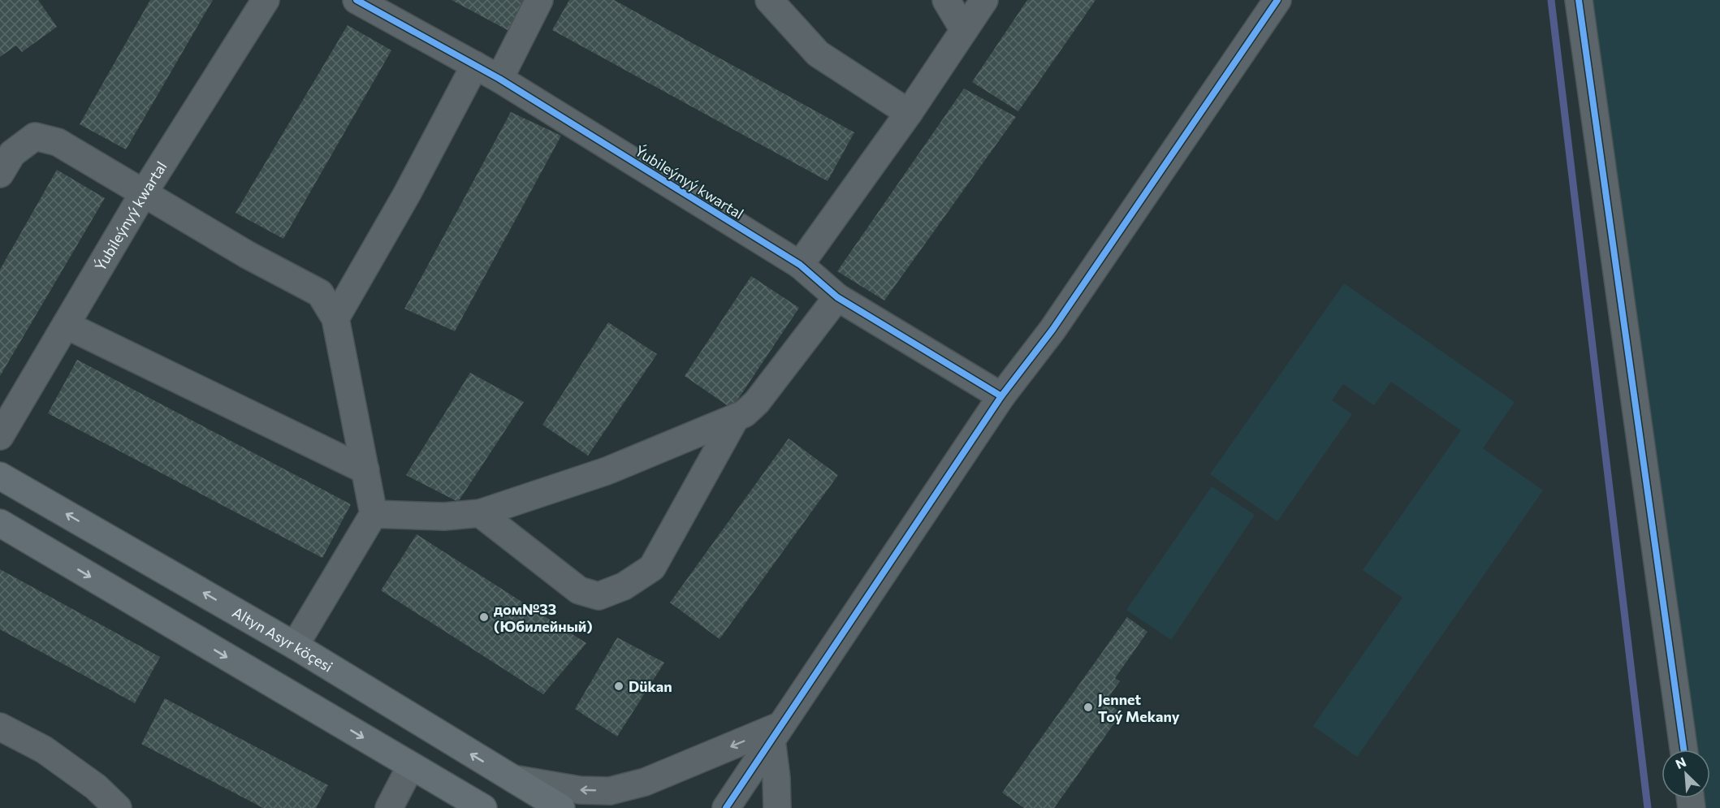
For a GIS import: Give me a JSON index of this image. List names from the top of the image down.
{
  "streets": {
    "main road": ["Altyn Asyr köçesi"],
    "street": ["Ýubileýnyý kwartal"]
  },
  "places": ["дом№33 (Юбилейный)", "Dükan", "Jennet Toý Mekany"],
  "north": "top left"
}
